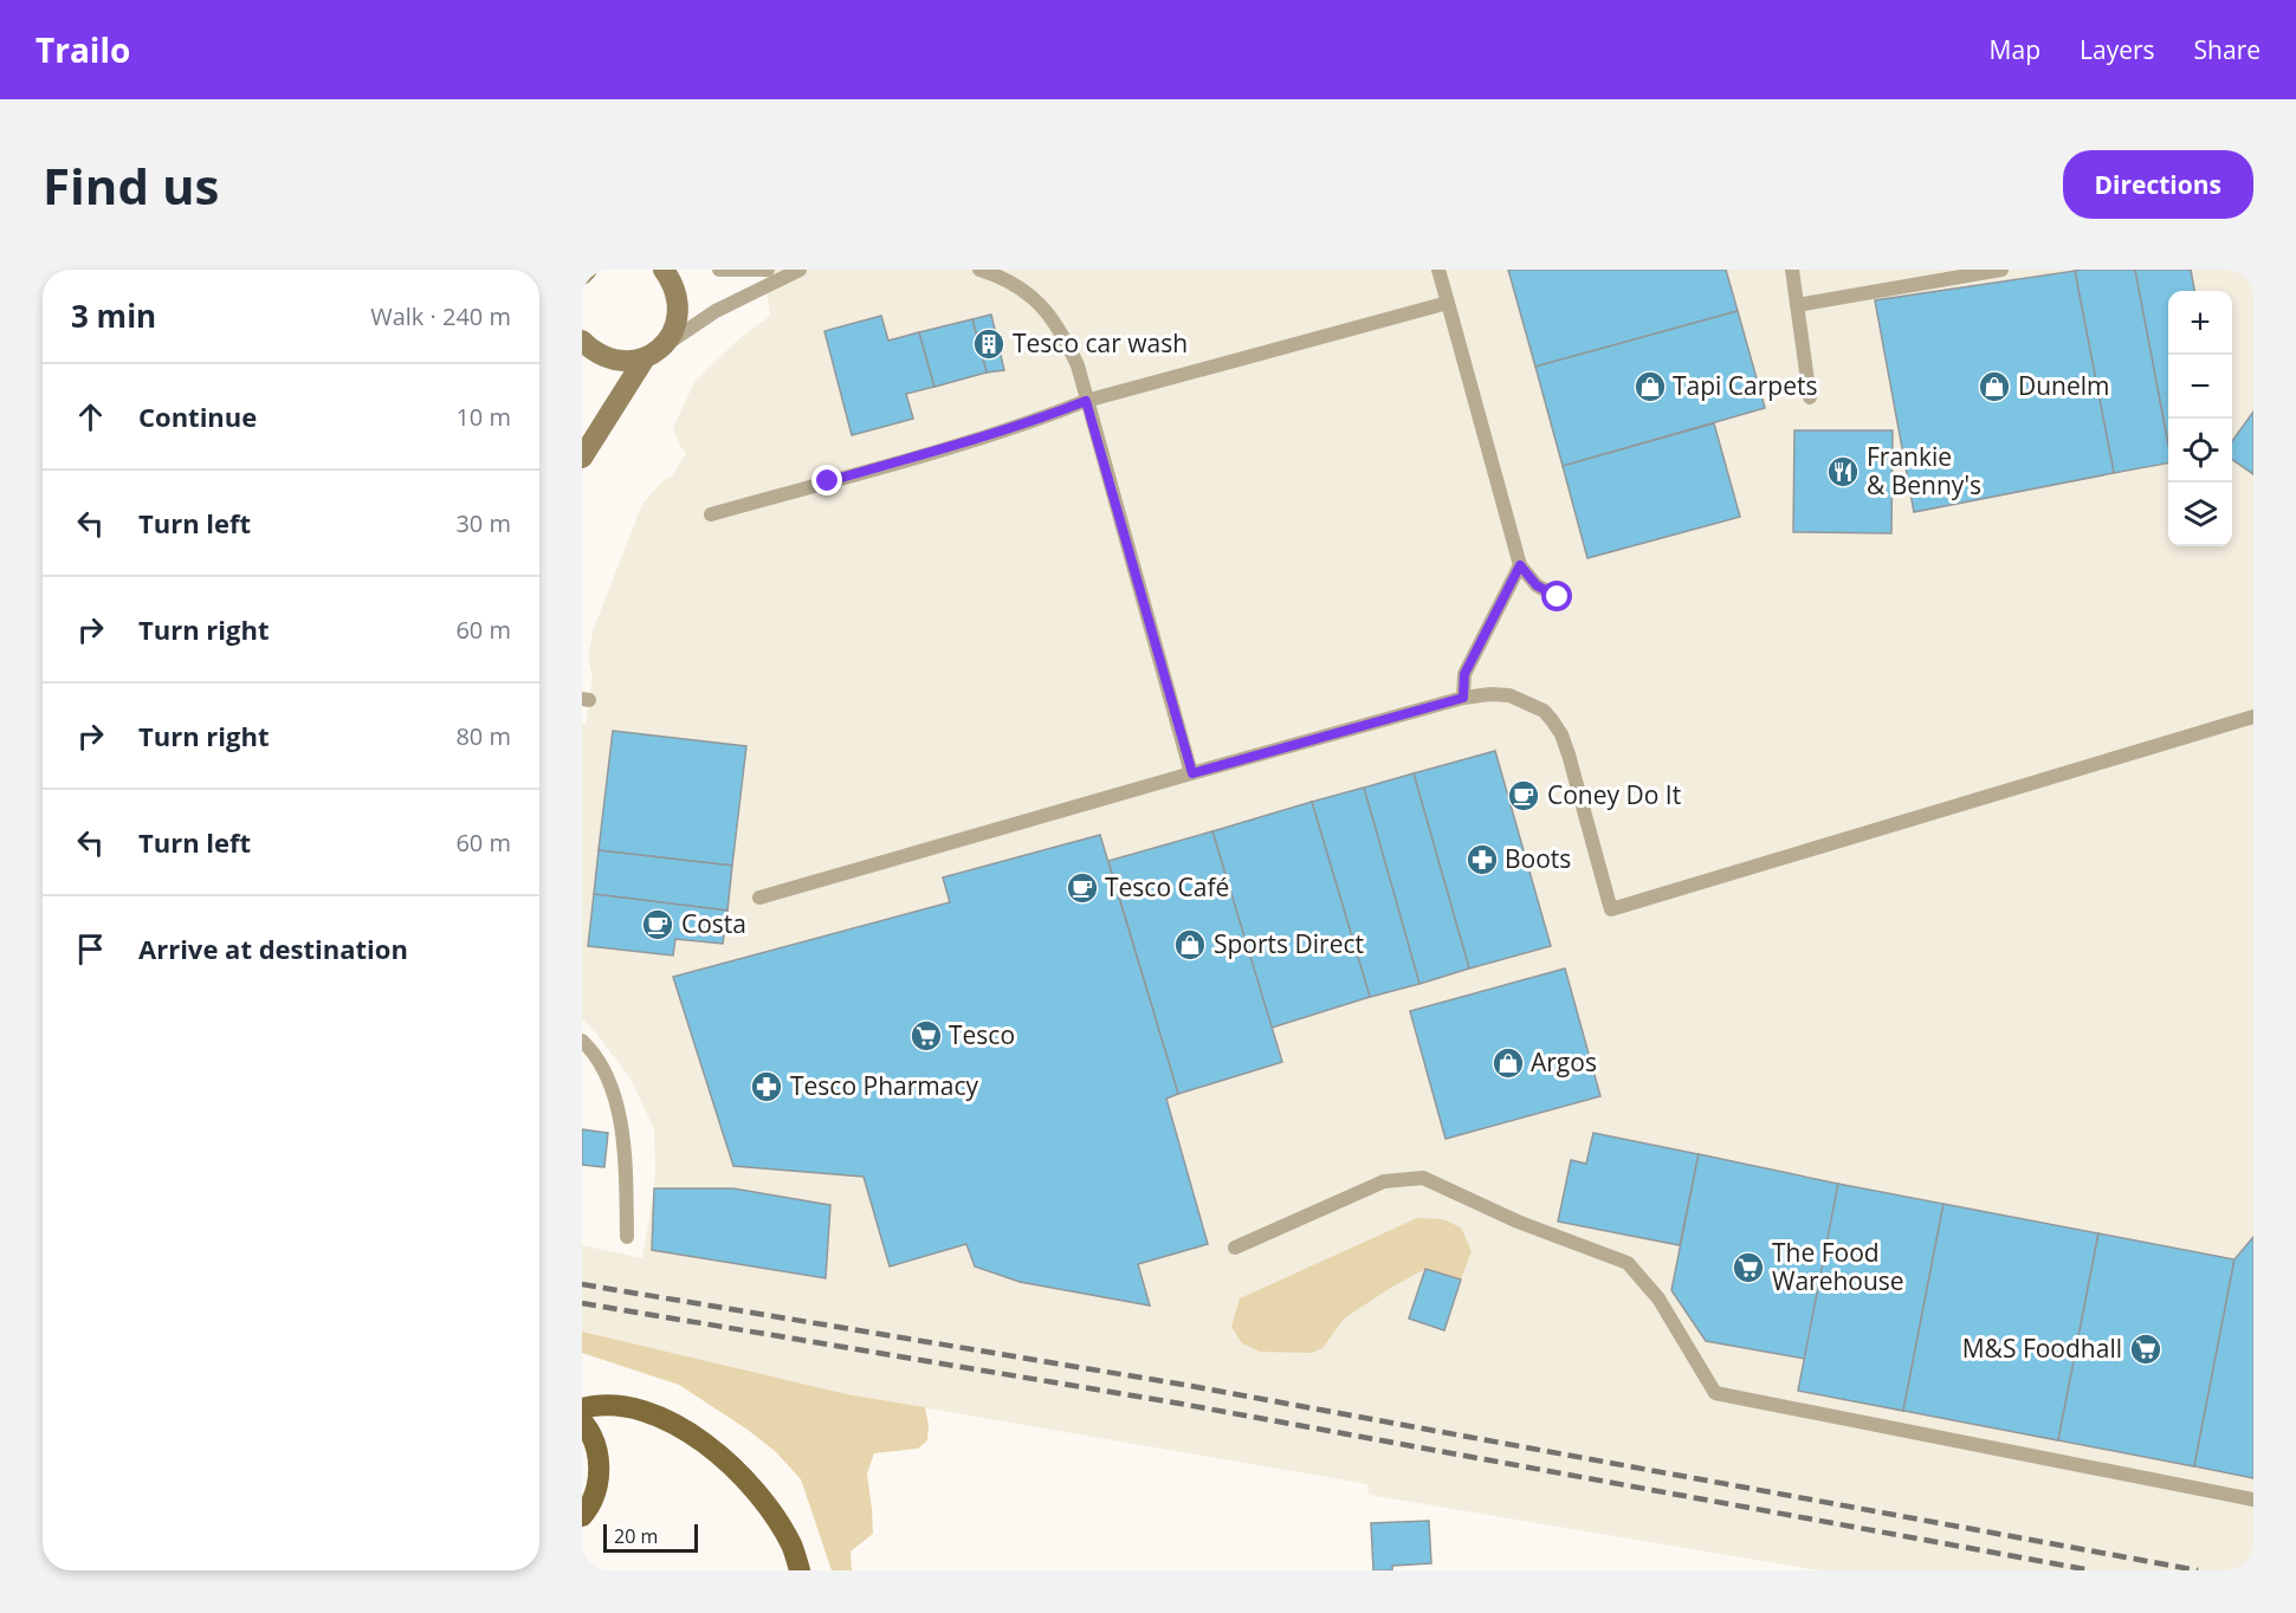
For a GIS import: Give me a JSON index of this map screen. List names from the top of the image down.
{
  "places": {
    "building": ["Tesco car wash"],
    "shop": [
      "Tapi Carpets",
      "Dunelm",
      "Sports Direct",
      "Argos"
    ],
    "restaurant": ["Frankie & Benny's"],
    "cafe": ["Coney Do It", "Tesco Café", "Costa"],
    "pharmacy": ["Boots", "Tesco Pharmacy"],
    "supermarket": ["Tesco", "The Food Warehouse", "M&S Foodhall"]
  },
  "scale_bar": "20 m",
  "page": {
    "header": "Trailo",
    "nav": ["Map", "Layers", "Share"],
    "buttons": "Directions",
    "title": "Find us",
    "heading": ["3 min", "Walk · 240 m"],
    "map_buttons": ["+", "−"],
    "list": [
      ["Continue", "10 m"],
      ["Turn left", "30 m"],
      ["Turn right", "60 m"],
      ["Turn right", "80 m"],
      ["Turn left", "60 m"],
      "Arrive at destination"
    ],
    "scale": "20 m"
  }
}
